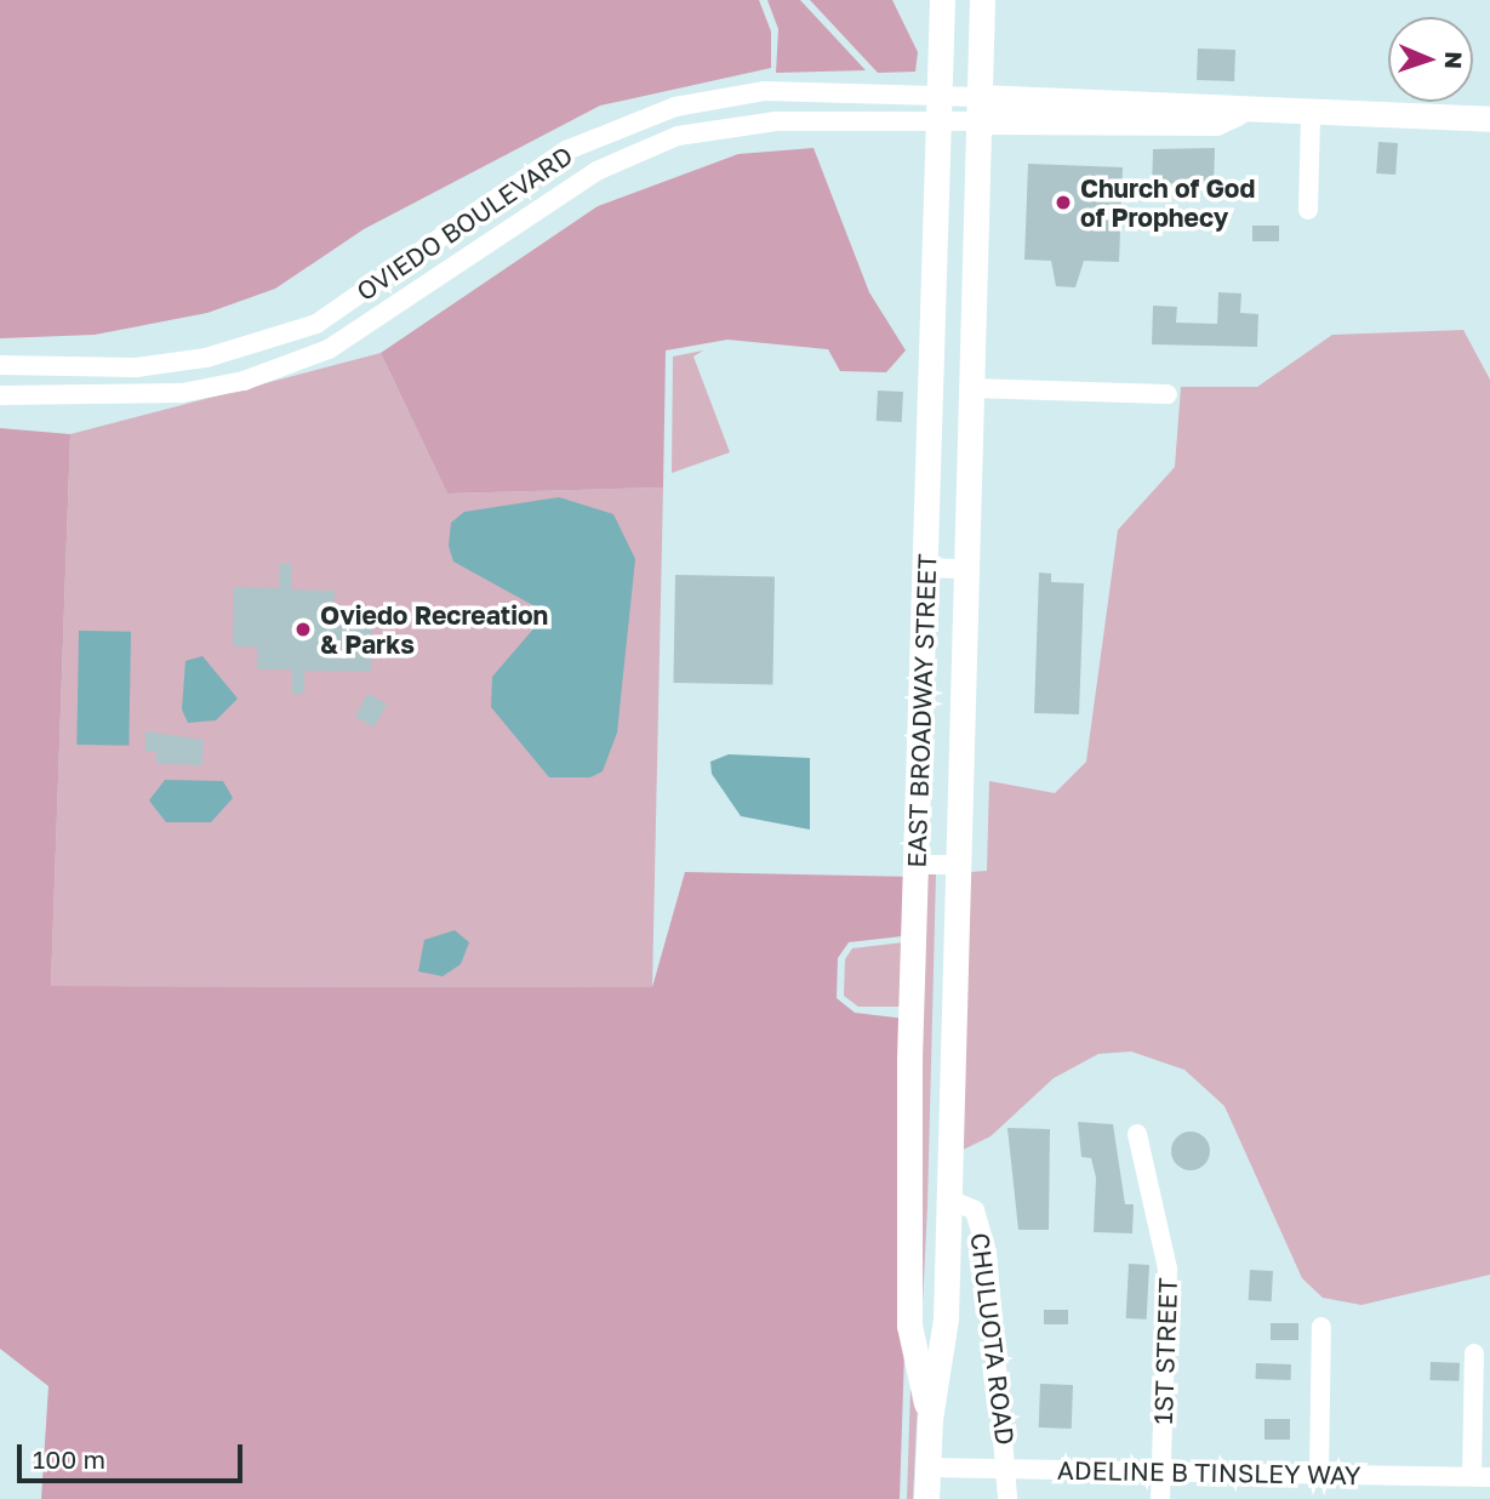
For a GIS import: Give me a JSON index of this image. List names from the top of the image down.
{
  "streets": {
    "main road": ["OVIEDO BOULEVARD", "EAST BROADWAY STREET"],
    "street": ["CHULUOTA ROAD", "1ST STREET", "ADELINE B TINSLEY WAY"]
  },
  "crossings": [
    ["OVIEDO BOULEVARD", "EAST BROADWAY STREET"],
    ["EAST BROADWAY STREET", "CHULUOTA ROAD"],
    ["EAST BROADWAY STREET", "ADELINE B TINSLEY WAY"],
    ["CHULUOTA ROAD", "ADELINE B TINSLEY WAY"],
    ["1ST STREET", "ADELINE B TINSLEY WAY"]
  ],
  "places": ["Church of God of Prophecy", "Oviedo Recreation & Parks"],
  "scale_bar": "100 m",
  "north": "right"
}
